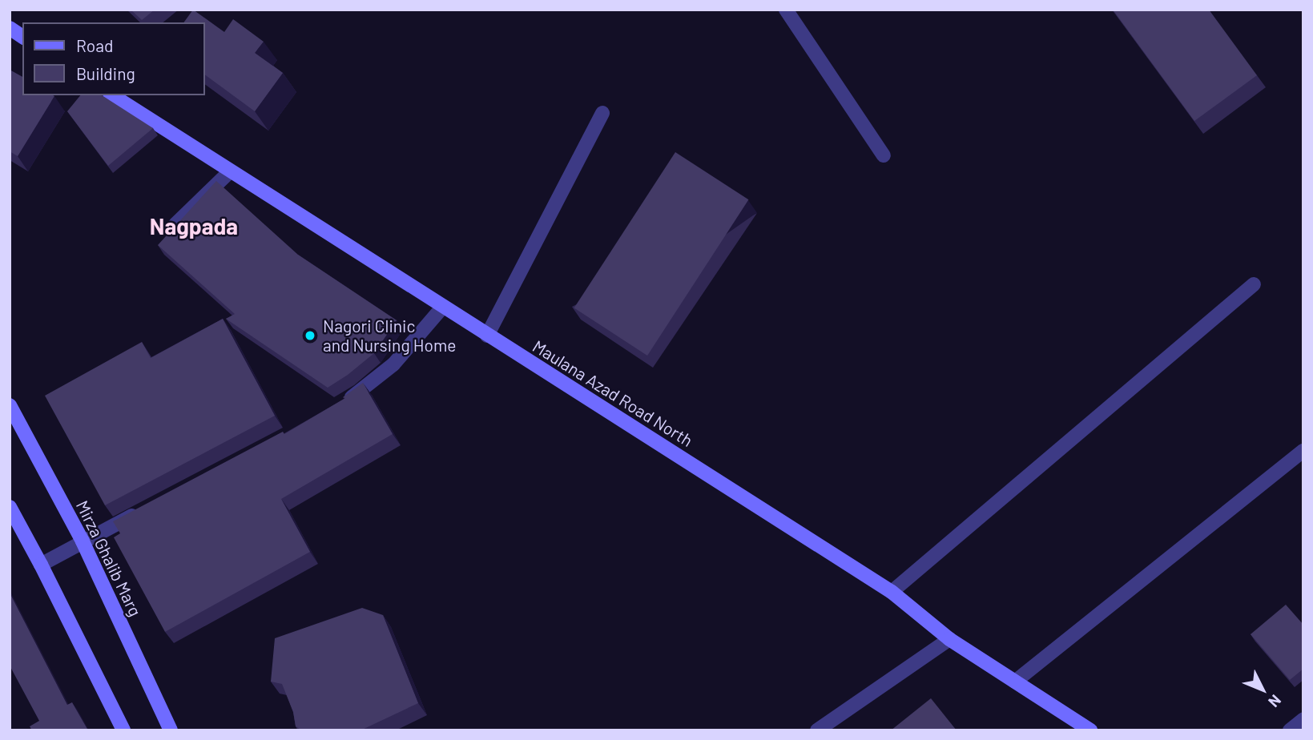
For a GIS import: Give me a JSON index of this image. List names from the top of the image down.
{
  "streets": {
    "street": ["Maulana Azad Road North", "Mirza Ghalib Marg"]
  },
  "districts": ["Nagpada"],
  "places": ["Nagori Clinic and Nursing Home"],
  "legend": ["Road", "Building"],
  "north": "bottom right"
}
